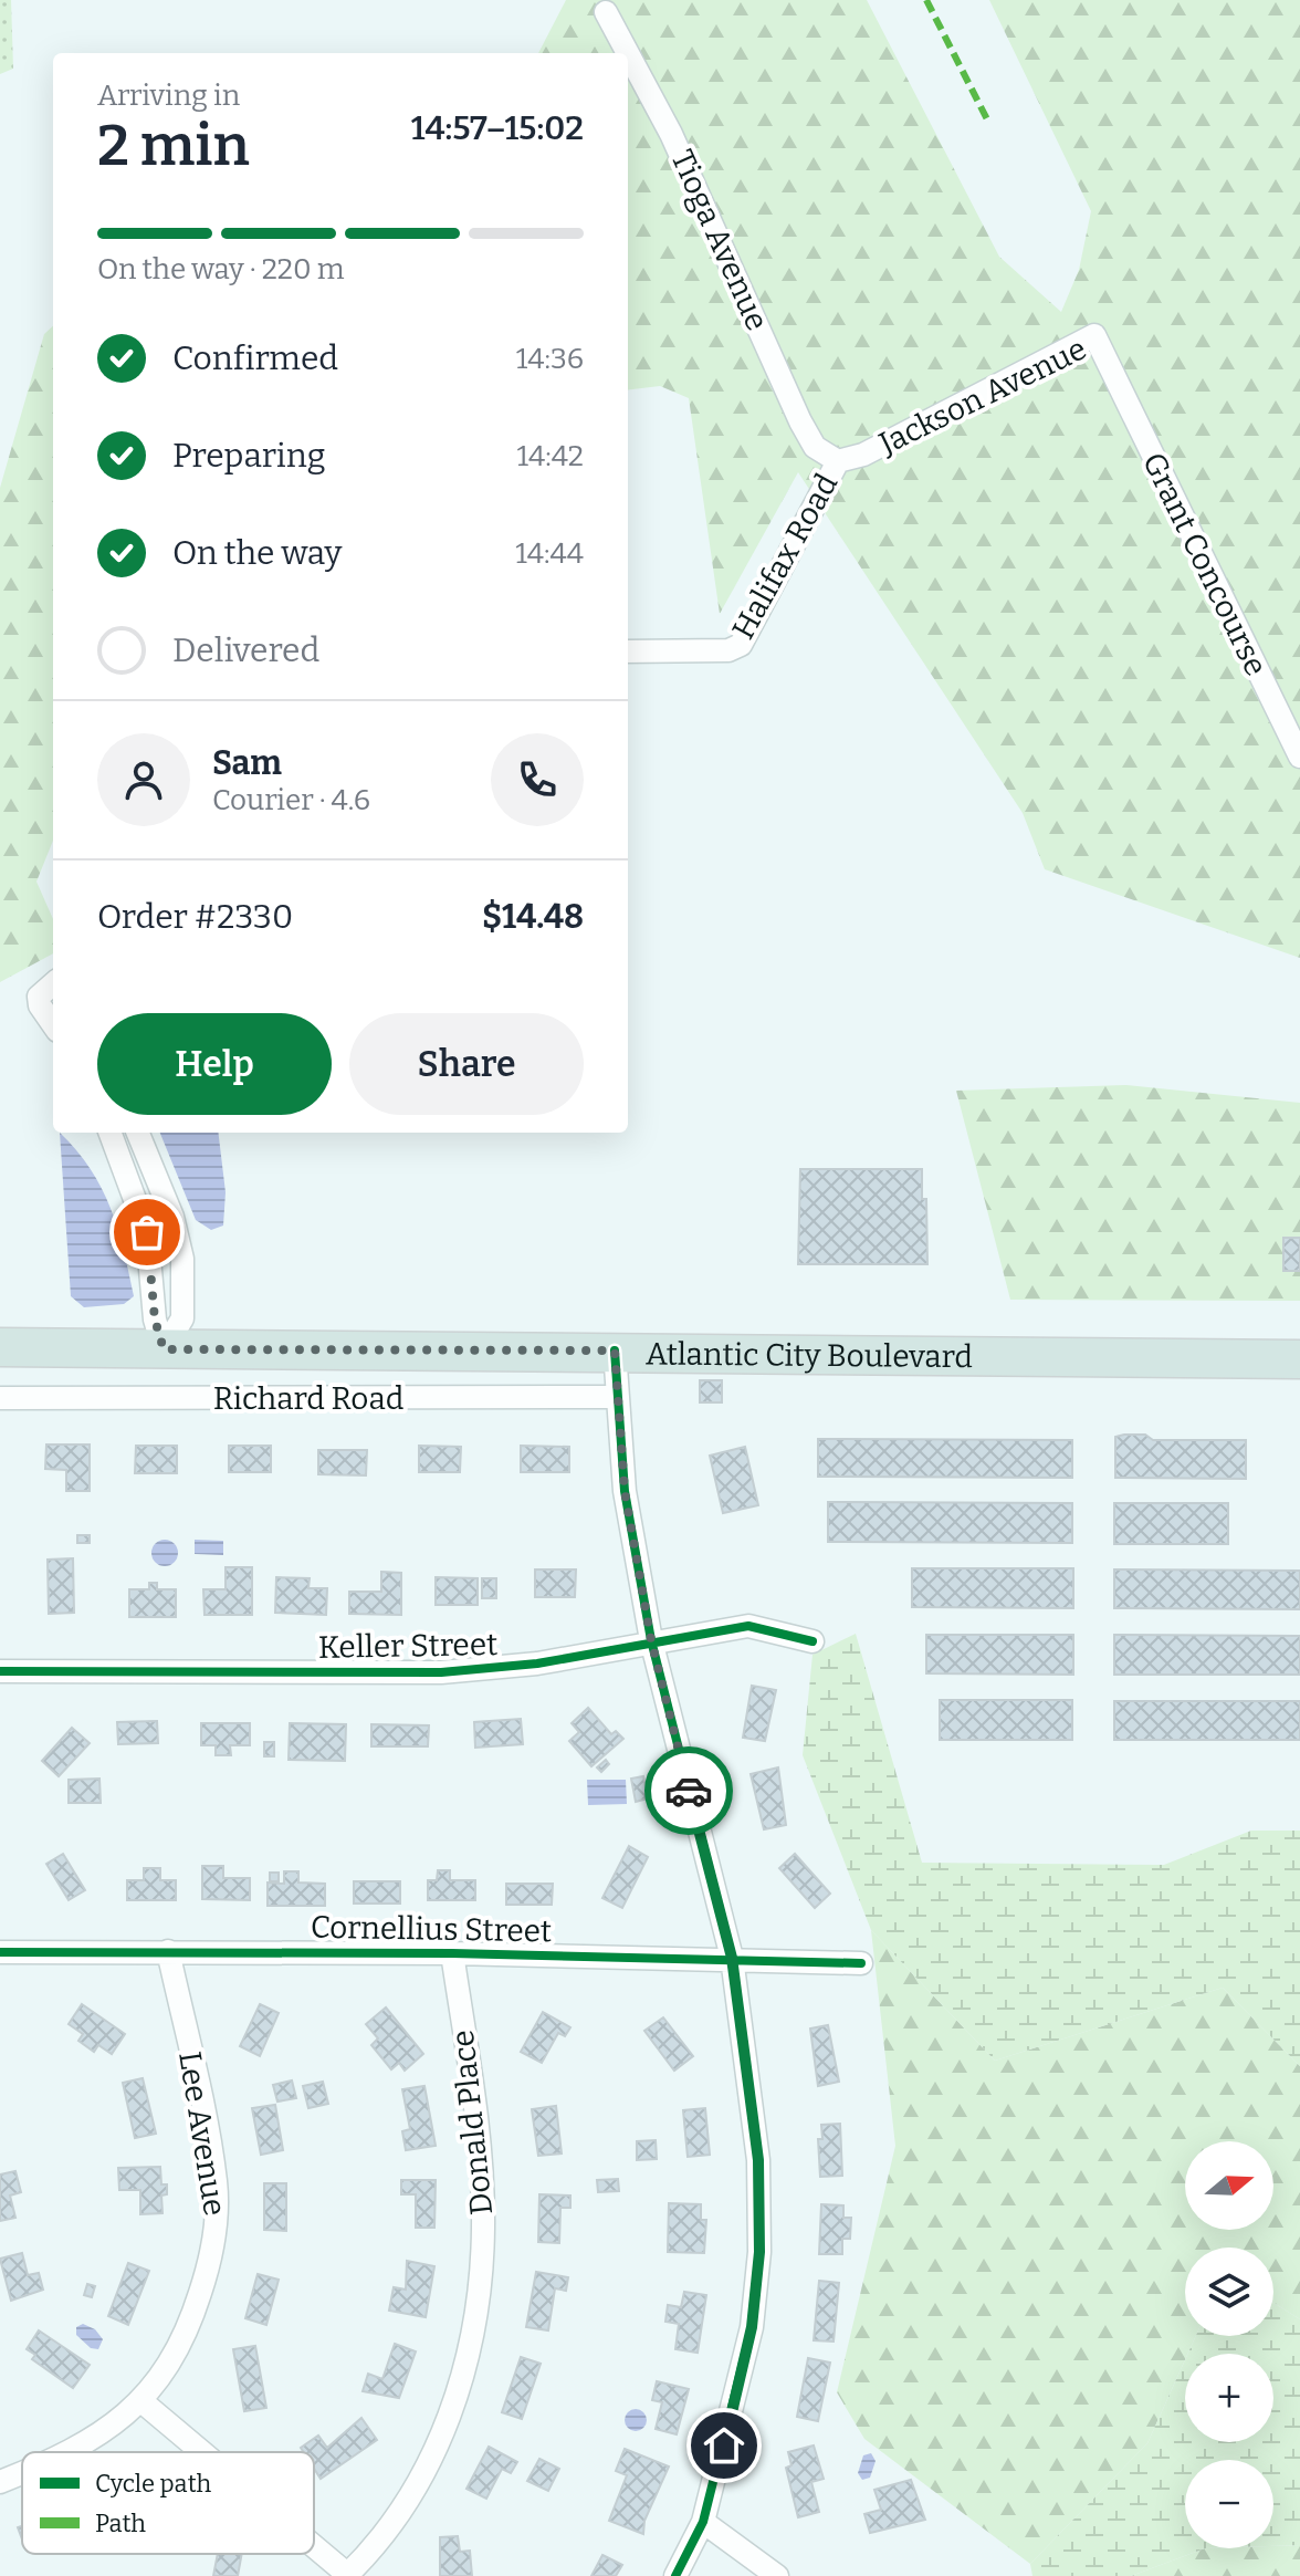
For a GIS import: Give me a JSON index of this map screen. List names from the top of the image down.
{
  "streets": {
    "highway": ["Atlantic City Boulevard"],
    "street": [
      "Tioga Avenue",
      "Jackson Avenue",
      "Halifax Road",
      "Grant Concourse",
      "Richard Road",
      "Keller Street",
      "Cornellius Street",
      "Donald Place",
      "Lee Avenue"
    ]
  },
  "crossings": [
    ["Tioga Avenue", "Jackson Avenue"],
    ["Tioga Avenue", "Halifax Road"],
    ["Jackson Avenue", "Halifax Road"],
    ["Jackson Avenue", "Grant Concourse"],
    ["Cornellius Street", "Donald Place"],
    ["Cornellius Street", "Lee Avenue"]
  ],
  "legend": ["Cycle path", "Path"],
  "north": "right",
  "page": {
    "heading": ["2 min", "Arriving in", "14:57–15:02"],
    "panel": [
      "Sam",
      "Courier · 4.6",
      "Order #2330",
      "$14.48"
    ],
    "bar": "On the way · 220 m",
    "list": [
      ["Confirmed", "14:36"],
      ["Preparing", "14:42"],
      ["On the way", "14:44"],
      "Delivered"
    ],
    "buttons": ["Help", "Share"],
    "map_buttons": ["+", "−"]
  }
}
